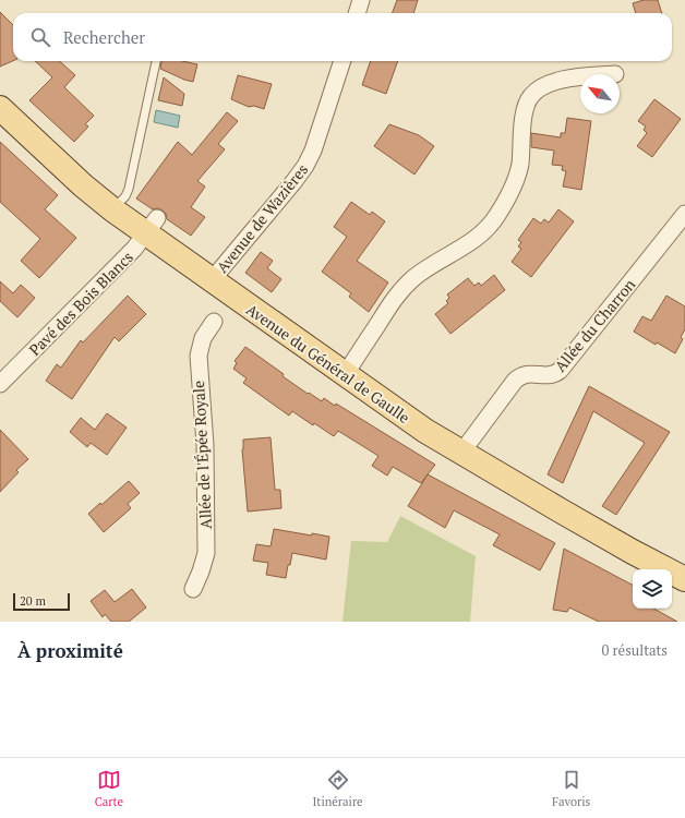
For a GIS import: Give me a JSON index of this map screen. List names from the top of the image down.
{
  "streets": {
    "main road": ["Avenue du Général de Gaulle"],
    "street": [
      "Avenue de Wazières",
      "Pavé des Bois Blancs",
      "Allée du Charron",
      "Allée de l'Épée Royale"
    ]
  },
  "crossings": [
    ["Avenue de Wazières", "Avenue du Général de Gaulle"],
    ["Pavé des Bois Blancs", "Avenue du Général de Gaulle"],
    ["Allée du Charron", "Avenue du Général de Gaulle"]
  ],
  "scale_bar": "20 m",
  "north": "top left",
  "page": {
    "search": "Rechercher",
    "scale": "20 m",
    "heading": ["À proximité", "0 résultats"],
    "nav": ["Carte", "Itinéraire", "Favoris"]
  }
}
